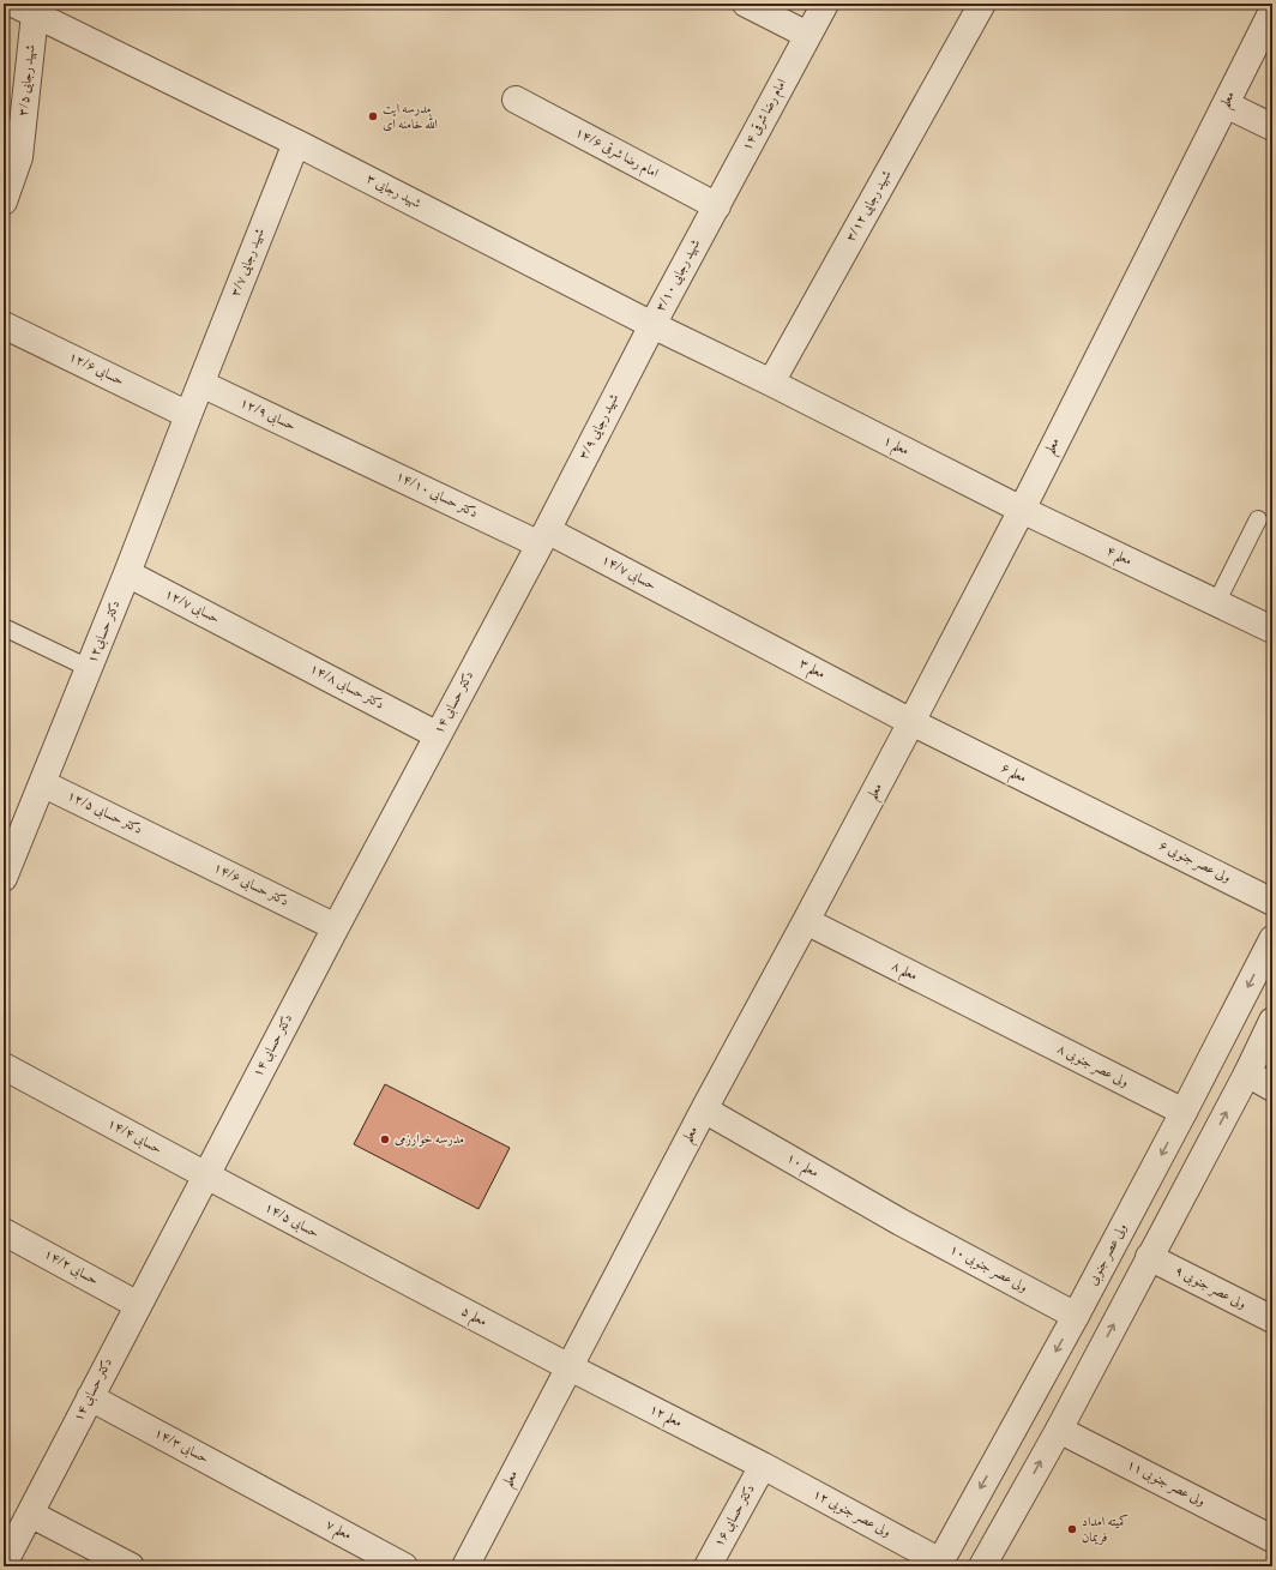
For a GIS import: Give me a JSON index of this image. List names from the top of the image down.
{
  "streets": {
    "street": [
      "شهید رجایی ۳/۵",
      "معلم",
      "امام رضا شرقی ۱۴",
      "امام رضا شرقی ۱۴/۶",
      "شهید رجایی ۳",
      "شهید رجایی ۳/۱۲",
      "شهید رجایی ۳/۷",
      "شهید رجایی ۳/۱۰",
      "حسابی ۱۲/۶",
      "حسابی ۱۲/۹",
      "شهید رجایی ۳/۹",
      "معلم ۱",
      "دکتر حسابی ۱۴/۱۰",
      "معلم ۴",
      "حسابی ۱۴/۷",
      "حسابی ۱۲/۷",
      "دکتر حسابی۱۲",
      "معلم ۳",
      "دکتر حسابی ۱۴/۸",
      "دکتر حسابی ۱۴",
      "معلم ۶",
      "دکتر حسابی ۱۲/۵",
      "ولی عصر جنوبی ۶",
      "دکتر حسابی ۱۴/۶",
      "معلم ۸",
      "ولی عصر جنوبی ۸",
      "حسابی ۱۴/۴",
      "معلم ۱۰",
      "حسابی ۱۴/۵",
      "ولی عصر جنوبی",
      "حسابی ۱۴/۲",
      "ولی عصر جنوبی ۱۰",
      "ولی عصر جنوبی ۹",
      "معلم ۵",
      "معلم ۱۲",
      "حسابی ۱۴/۳",
      "ولی عصر جنوبی ۱۱",
      "ولی عصر جنوبی ۱۲",
      "دکتر حسابی ۱۶",
      "معلم ۷"
    ]
  },
  "crossings": [
    ["شهید رجایی ۳/۵", "شهید رجایی ۳"],
    ["معلم", "معلم ۱"],
    ["معلم", "معلم ۴"],
    ["معلم", "معلم ۳"],
    ["معلم", "معلم ۶"],
    ["معلم", "معلم ۸"],
    ["معلم", "معلم ۱۰"],
    ["معلم", "معلم ۵"],
    ["معلم", "معلم ۱۲"],
    ["امام رضا شرقی ۱۴", "امام رضا شرقی ۱۴/۶"],
    ["امام رضا شرقی ۱۴", "شهید رجایی ۳/۱۰"],
    ["امام رضا شرقی ۱۴/۶", "شهید رجایی ۳/۱۰"],
    ["شهید رجایی ۳", "شهید رجایی ۳/۱۲"],
    ["شهید رجایی ۳", "شهید رجایی ۳/۷"],
    ["شهید رجایی ۳", "شهید رجایی ۳/۱۰"],
    ["شهید رجایی ۳", "شهید رجایی ۳/۹"],
    ["شهید رجایی ۳", "معلم ۱"],
    ["شهید رجایی ۳/۱۲", "معلم ۱"],
    ["شهید رجایی ۳/۷", "حسابی ۱۲/۹"],
    ["شهید رجایی ۳/۷", "دکتر حسابی۱۲"],
    ["شهید رجایی ۳/۱۰", "شهید رجایی ۳/۹"],
    ["حسابی ۱۲/۶", "دکتر حسابی۱۲"],
    ["حسابی ۱۲/۹", "دکتر حسابی ۱۴/۱۰"],
    ["حسابی ۱۲/۹", "دکتر حسابی۱۲"],
    ["شهید رجایی ۳/۹", "دکتر حسابی ۱۴/۱۰"],
    ["شهید رجایی ۳/۹", "حسابی ۱۴/۷"],
    ["شهید رجایی ۳/۹", "دکتر حسابی ۱۴"],
    ["معلم ۱", "معلم ۴"],
    ["دکتر حسابی ۱۴/۱۰", "حسابی ۱۴/۷"],
    ["دکتر حسابی ۱۴/۱۰", "دکتر حسابی ۱۴"],
    ["حسابی ۱۴/۷", "معلم ۳"],
    ["حسابی ۱۴/۷", "دکتر حسابی ۱۴"],
    ["حسابی ۱۲/۷", "دکتر حسابی۱۲"],
    ["حسابی ۱۲/۷", "دکتر حسابی ۱۴/۸"],
    ["دکتر حسابی۱۲", "دکتر حسابی ۱۲/۵"],
    ["معلم ۳", "معلم ۶"],
    ["دکتر حسابی ۱۴/۸", "دکتر حسابی ۱۴"],
    ["دکتر حسابی ۱۴", "دکتر حسابی ۱۴/۶"],
    ["دکتر حسابی ۱۴", "حسابی ۱۴/۴"],
    ["دکتر حسابی ۱۴", "حسابی ۱۴/۵"],
    ["دکتر حسابی ۱۴", "حسابی ۱۴/۲"],
    ["دکتر حسابی ۱۴", "حسابی ۱۴/۳"],
    ["معلم ۶", "ولی عصر جنوبی ۶"],
    ["دکتر حسابی ۱۲/۵", "دکتر حسابی ۱۴/۶"],
    ["معلم ۸", "ولی عصر جنوبی ۸"],
    ["ولی عصر جنوبی ۸", "ولی عصر جنوبی"],
    ["حسابی ۱۴/۴", "حسابی ۱۴/۵"],
    ["معلم ۱۰", "ولی عصر جنوبی ۱۰"],
    ["حسابی ۱۴/۵", "معلم ۵"],
    ["ولی عصر جنوبی", "ولی عصر جنوبی ۱۰"],
    ["ولی عصر جنوبی", "ولی عصر جنوبی ۱۲"],
    ["معلم ۵", "معلم ۱۲"],
    ["معلم ۱۲", "ولی عصر جنوبی ۱۲"],
    ["معلم ۱۲", "دکتر حسابی ۱۶"],
    ["حسابی ۱۴/۳", "معلم ۷"],
    ["ولی عصر جنوبی ۱۲", "دکتر حسابی ۱۶"]
  ],
  "places": ["مدرسه ایت الله خامنه ای", "مدرسه خوارزمی", "کمیته امداد فریمان"]
}
